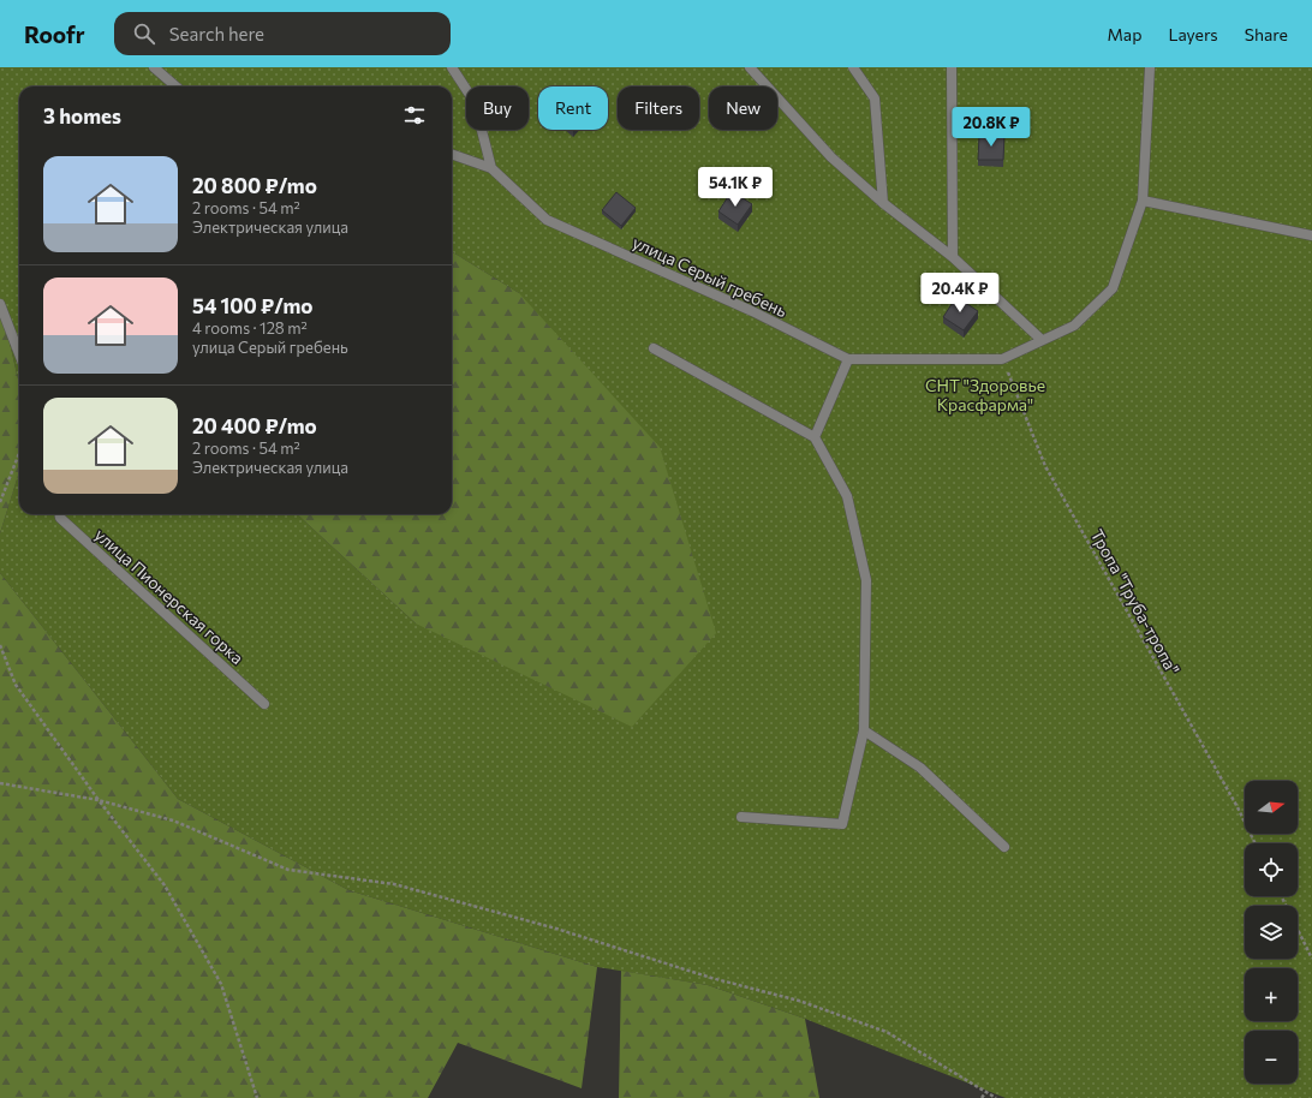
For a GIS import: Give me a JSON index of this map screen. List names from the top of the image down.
{
  "streets": {
    "street": ["улица Серый гребень", "улица Пионерская горка"],
    "path": ["Тропа \"Труба-тропа\""]
  },
  "crossings": [
    ["улица Серый гребень", "Тропа \"Труба-тропа\""]
  ],
  "parks": ["СНТ \"Здоровье Красфарма\""],
  "north": "right",
  "page": {
    "header": "Roofr",
    "search": "Search here",
    "nav": ["Map", "Layers", "Share"],
    "chip": [
      "Buy",
      "Rent",
      "Filters",
      "New"
    ],
    "heading": "3 homes",
    "price": ["20.8K ₽", "54.1K ₽", "20.4K ₽"],
    "list": [
      {
        "name": "20 800 ₽/mo",
        "note": "2 rooms · 54 m² · Электрическая улица"
      },
      {
        "name": "54 100 ₽/mo",
        "note": "4 rooms · 128 m² · улица Серый гребень"
      },
      {
        "name": "20 400 ₽/mo",
        "note": "2 rooms · 54 m² · Электрическая улица"
      }
    ],
    "map_buttons": ["+", "−"]
  }
}
